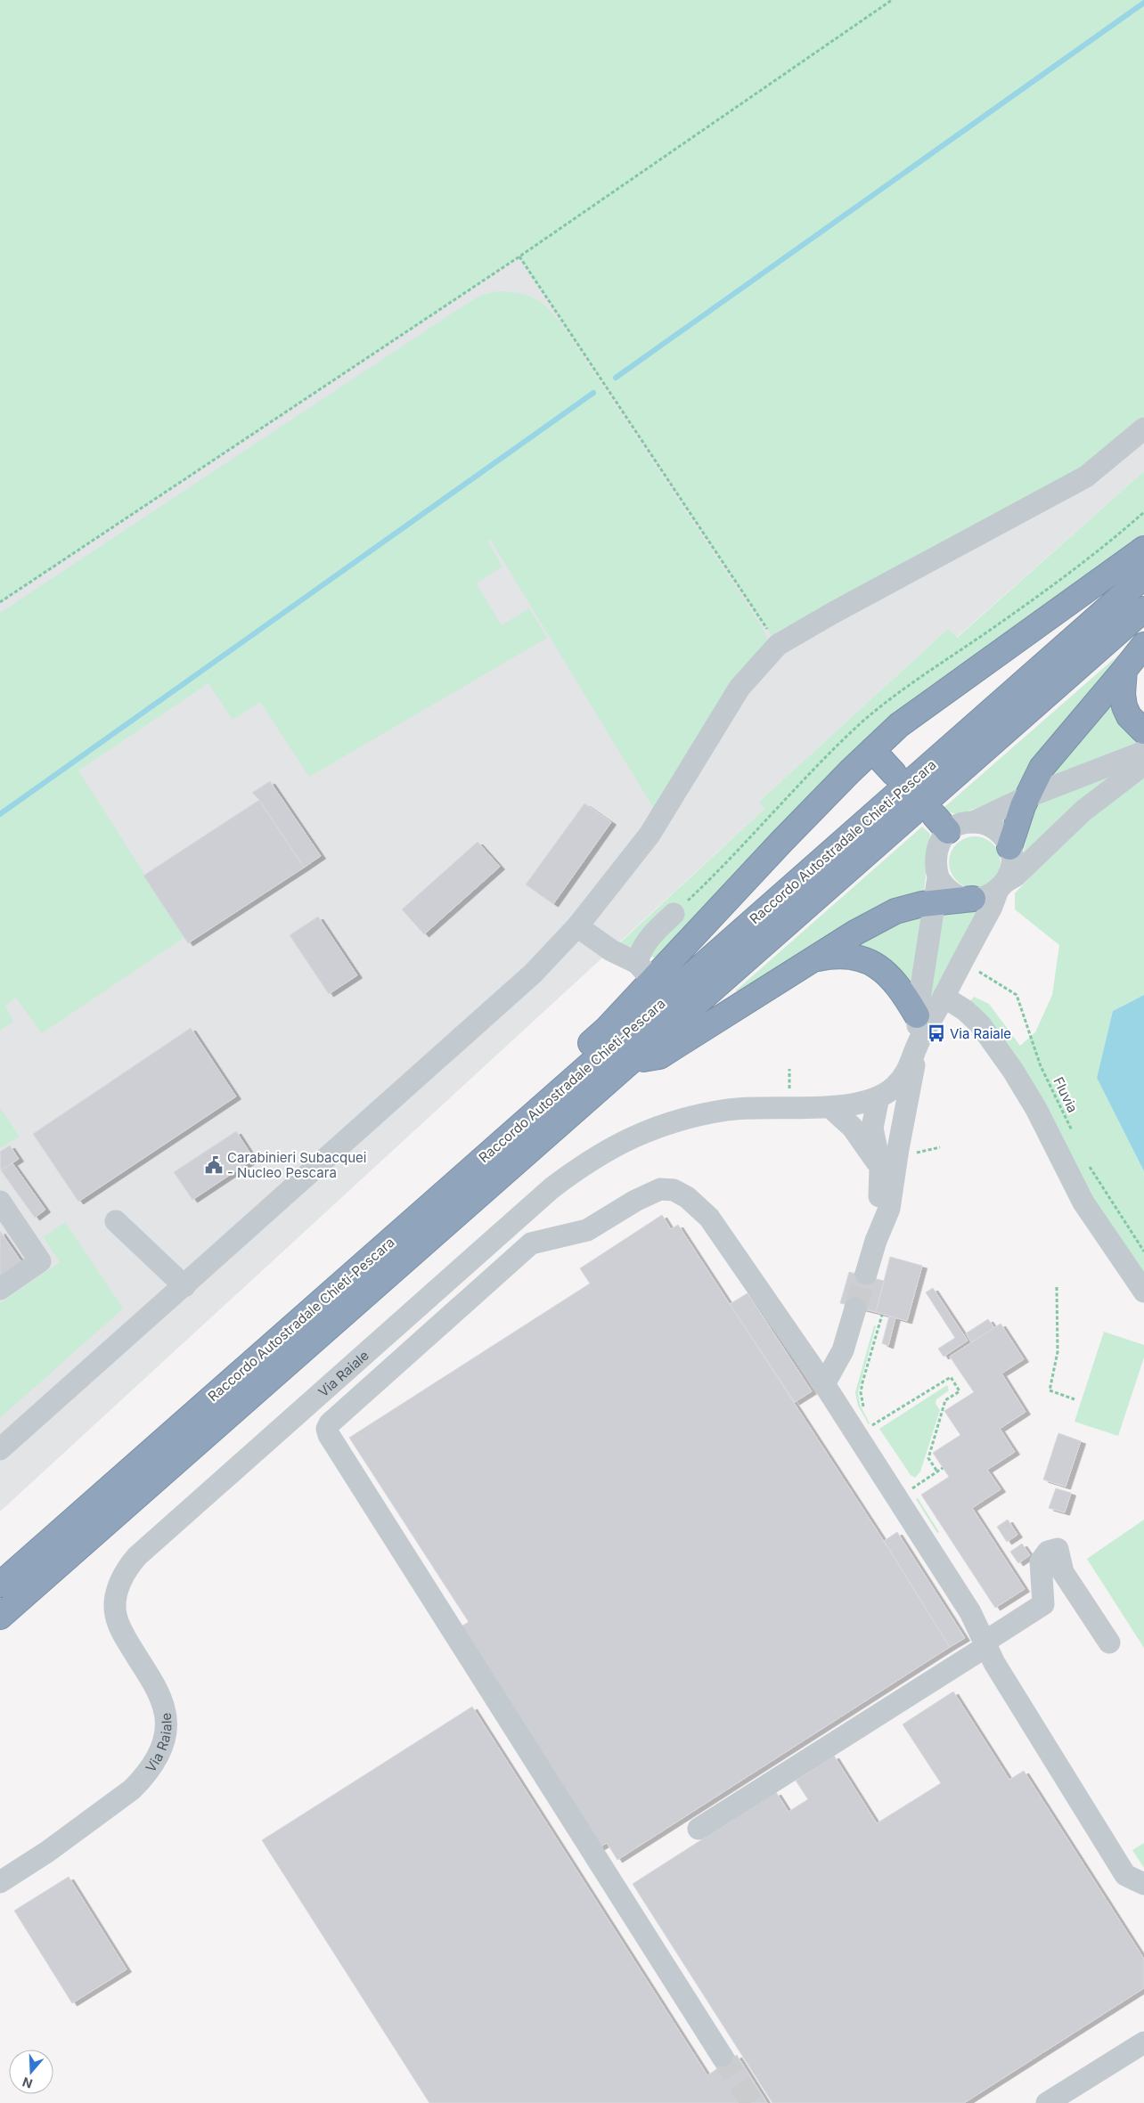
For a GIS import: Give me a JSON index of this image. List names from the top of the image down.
{
  "streets": {
    "highway": ["Raccordo Autostradale Chieti-Pescara"],
    "street": ["Via Raiale"],
    "path": ["Fluvia"]
  },
  "crossings": [
    ["Fluvia", "Via Raiale"]
  ],
  "places": {
    "bus stop": ["Via Raiale"],
    "public building": ["Carabinieri Subacquei - Nucleo Pescara"]
  },
  "north": "bottom"
}
